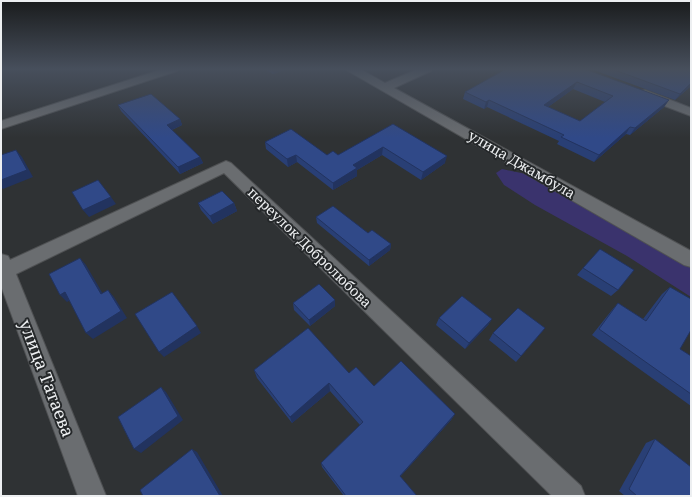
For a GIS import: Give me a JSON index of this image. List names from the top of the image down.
{
  "streets": {
    "street": ["улица Джамбула", "переулок Добролюбова", "улица Татаева"]
  },
  "crossings": [
    ["переулок Добролюбова", "улица Татаева"]
  ]
}
